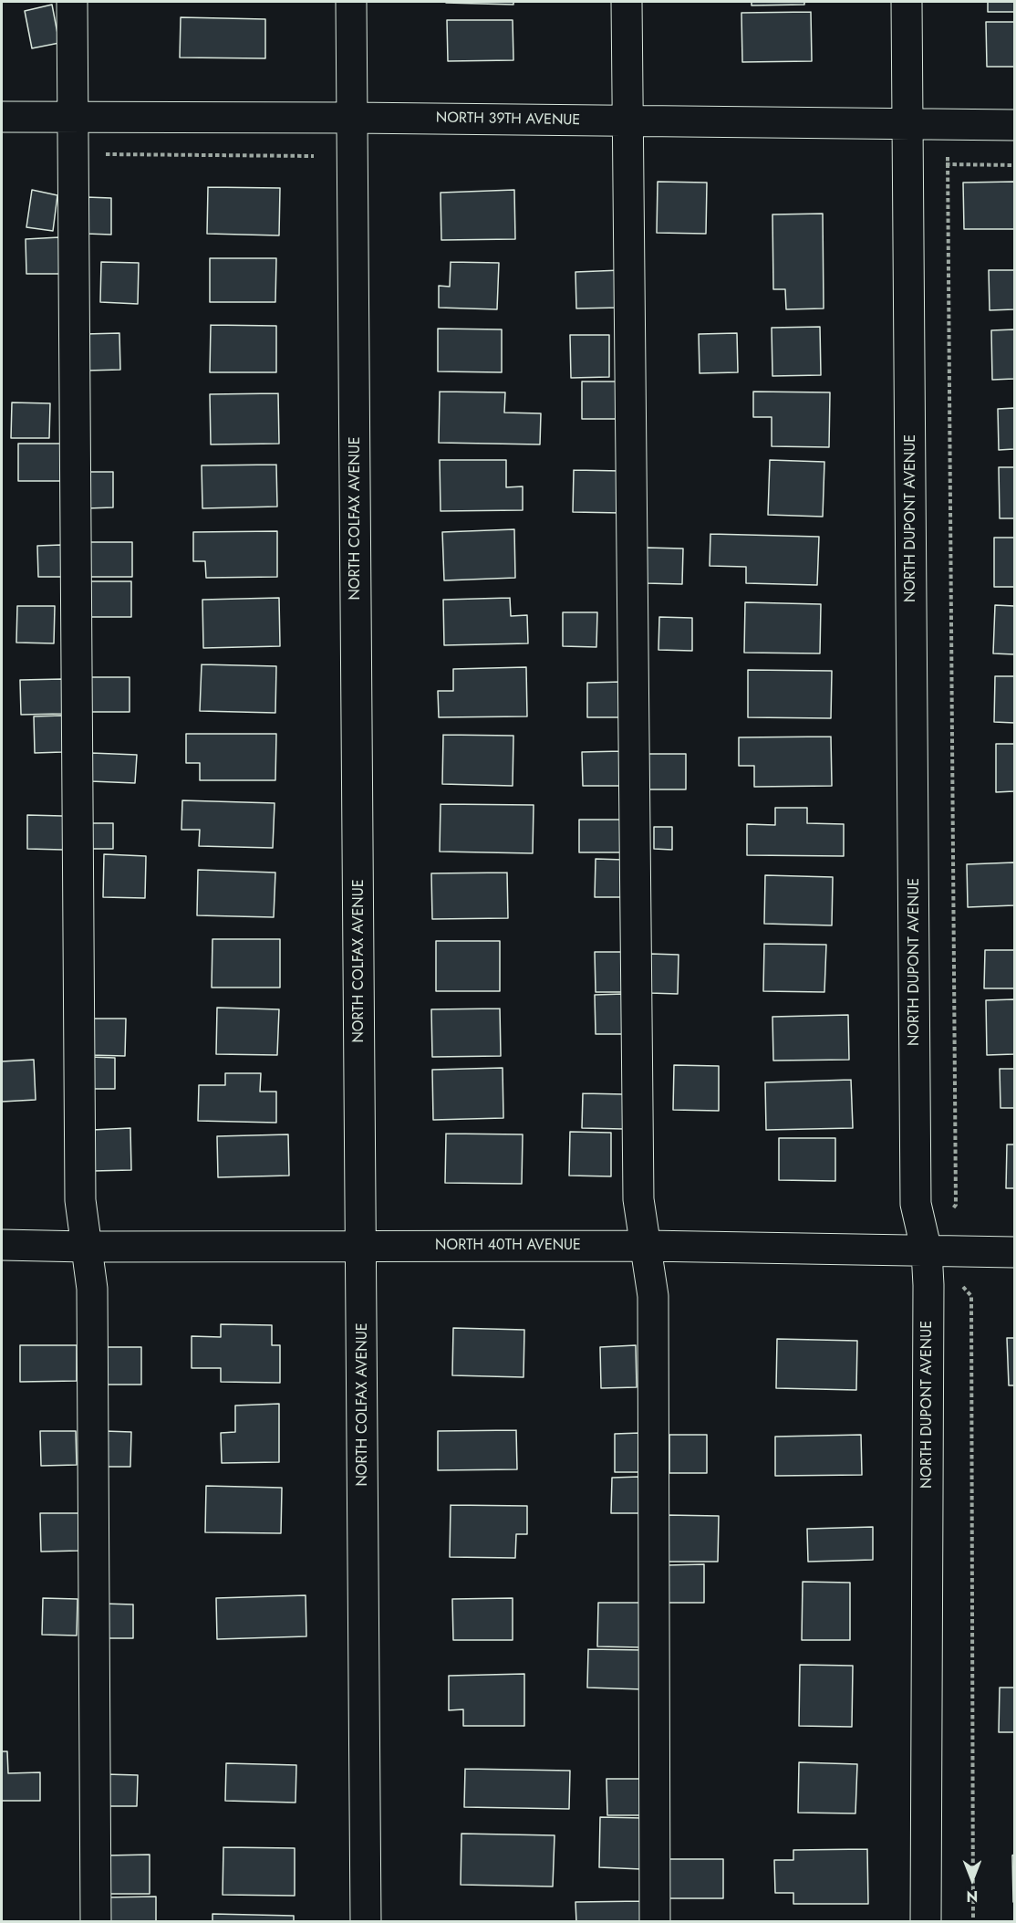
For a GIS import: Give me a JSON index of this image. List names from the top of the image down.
{
  "streets": {
    "street": [
      "NORTH 39TH AVENUE",
      "NORTH COLFAX AVENUE",
      "NORTH DUPONT AVENUE",
      "NORTH 40TH AVENUE"
    ]
  },
  "crossings": [
    ["NORTH 39TH AVENUE", "NORTH COLFAX AVENUE"],
    ["NORTH 39TH AVENUE", "NORTH DUPONT AVENUE"],
    ["NORTH COLFAX AVENUE", "NORTH 40TH AVENUE"],
    ["NORTH DUPONT AVENUE", "NORTH 40TH AVENUE"]
  ],
  "north": "bottom"
}
